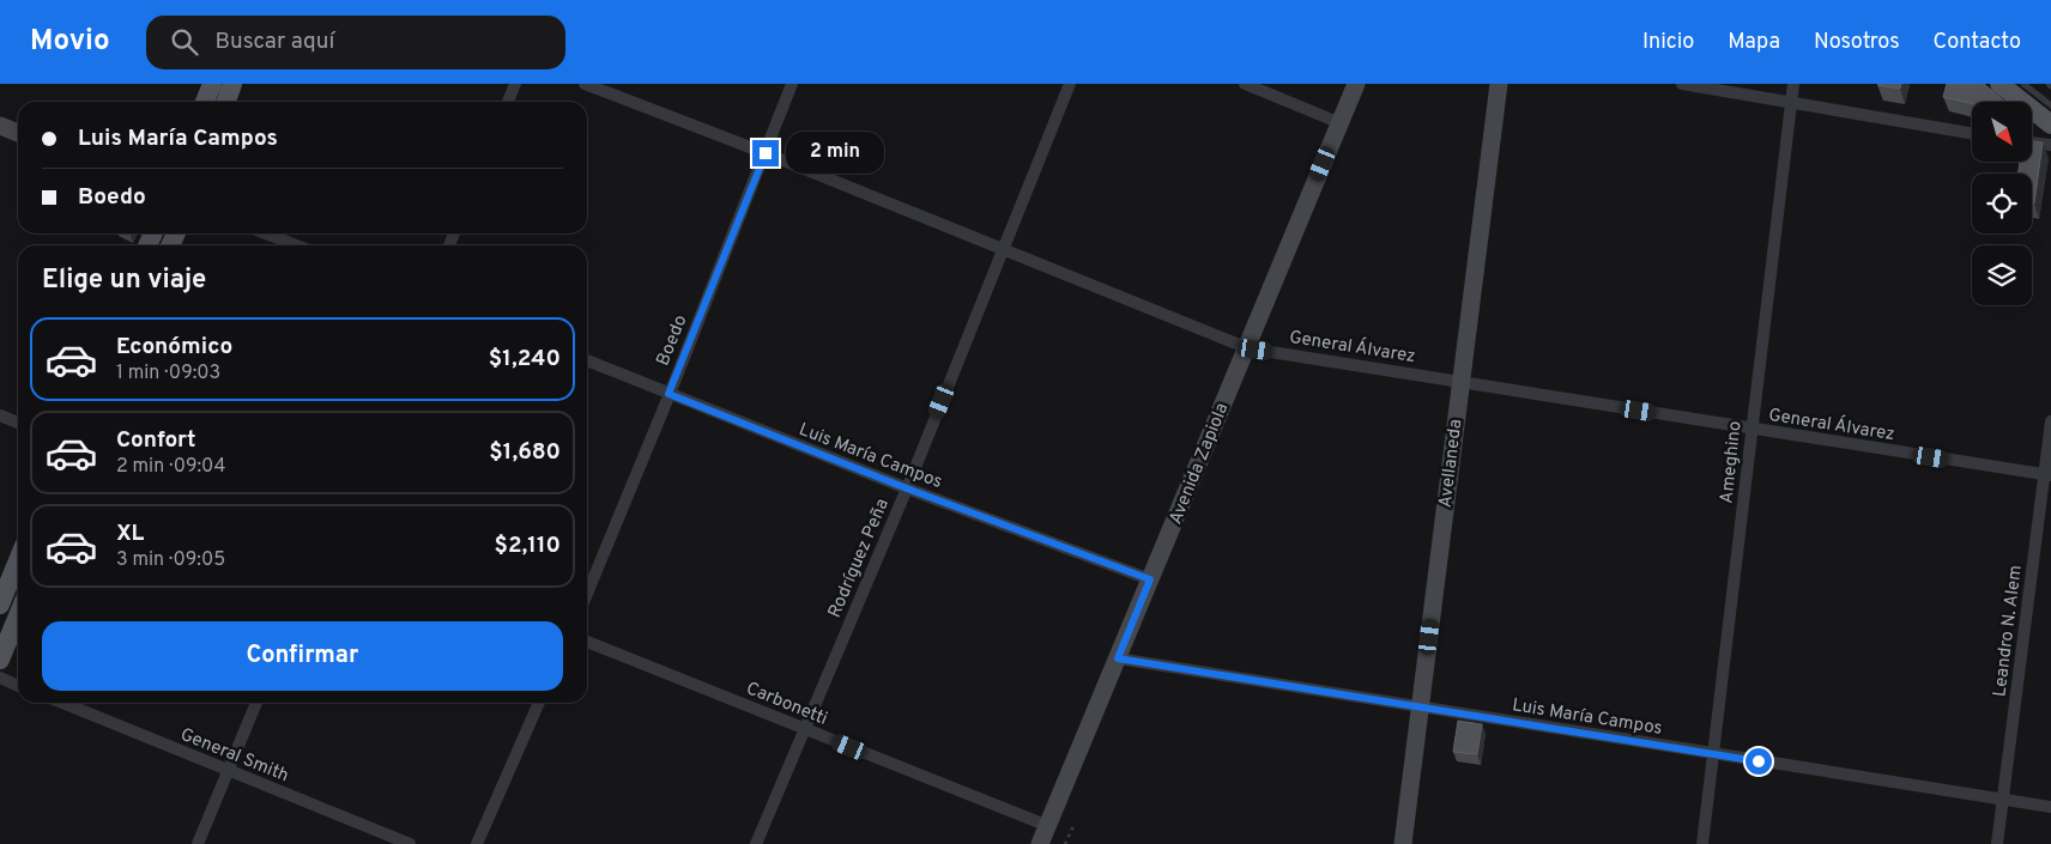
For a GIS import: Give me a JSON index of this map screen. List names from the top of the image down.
{
  "streets": {
    "main road": ["Avenida Zapiola", "Avellaneda"],
    "street": [
      "Boedo",
      "General Álvarez",
      "Luis María Campos",
      "Ameghino",
      "Rodríguez Peña",
      "Leandro N. Alem",
      "Carbonetti",
      "General Smith"
    ]
  },
  "crossings": [
    ["Boedo", "General Álvarez"],
    ["Boedo", "Luis María Campos"],
    ["General Álvarez", "Ameghino"],
    ["General Álvarez", "Avenida Zapiola"],
    ["General Álvarez", "Avellaneda"],
    ["General Álvarez", "Rodríguez Peña"],
    ["General Álvarez", "Leandro N. Alem"],
    ["Luis María Campos", "Ameghino"],
    ["Luis María Campos", "Avenida Zapiola"],
    ["Luis María Campos", "Avellaneda"],
    ["Luis María Campos", "Rodríguez Peña"],
    ["Luis María Campos", "Leandro N. Alem"],
    ["Avenida Zapiola", "Carbonetti"],
    ["Rodríguez Peña", "Carbonetti"]
  ],
  "north": "bottom right",
  "page": {
    "header": "Movio",
    "search": "Buscar aquí",
    "nav": [
      "Inicio",
      "Mapa",
      "Nosotros",
      "Contacto"
    ],
    "banner": ["Luis María Campos", "Boedo"],
    "bubble": "2 min",
    "heading": "Elige un viaje",
    "list": [
      {
        "name": "Económico",
        "note": "1 min · 09:03",
        "value": "$1,240"
      },
      {
        "name": "Confort",
        "note": "2 min · 09:04",
        "value": "$1,680"
      },
      {
        "name": "XL",
        "note": "3 min · 09:05",
        "value": "$2,110"
      }
    ],
    "buttons": "Confirmar"
  }
}
